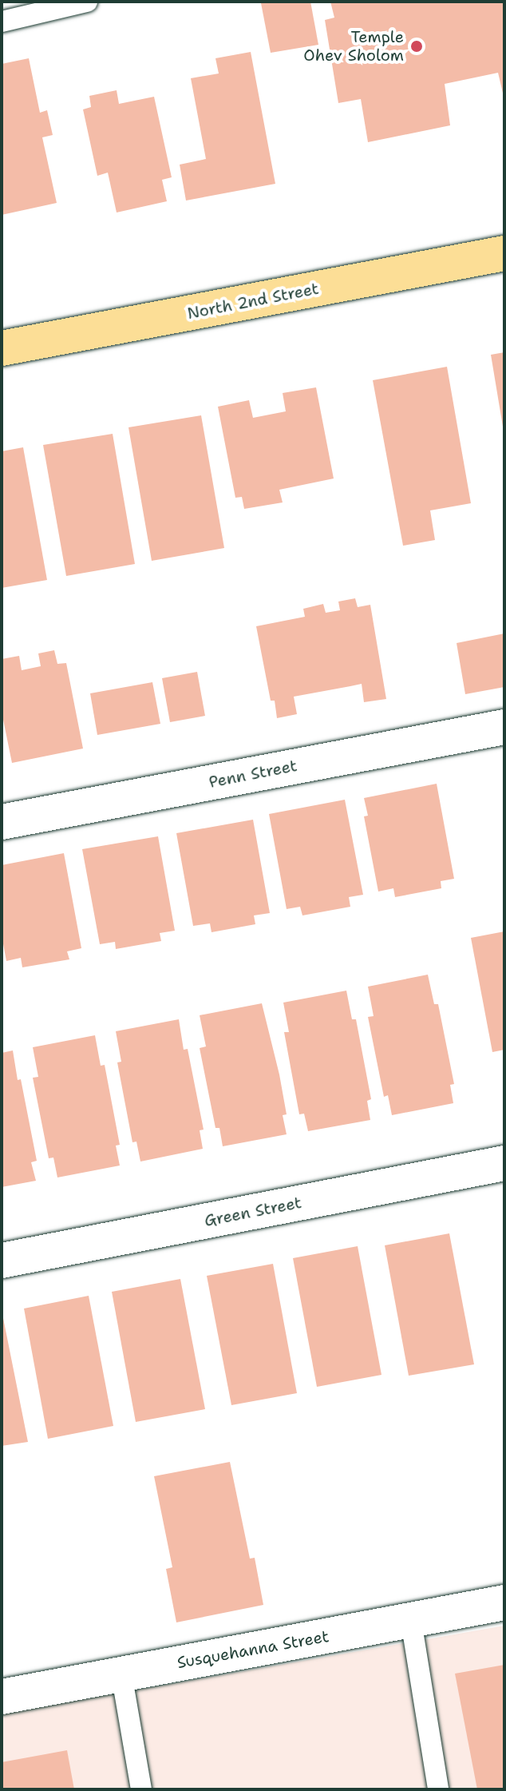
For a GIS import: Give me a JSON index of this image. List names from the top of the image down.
{
  "streets": {
    "main road": ["North 2nd Street"],
    "street": ["Penn Street", "Green Street", "Susquehanna Street"]
  },
  "places": ["Temple Ohev Sholom"]
}
